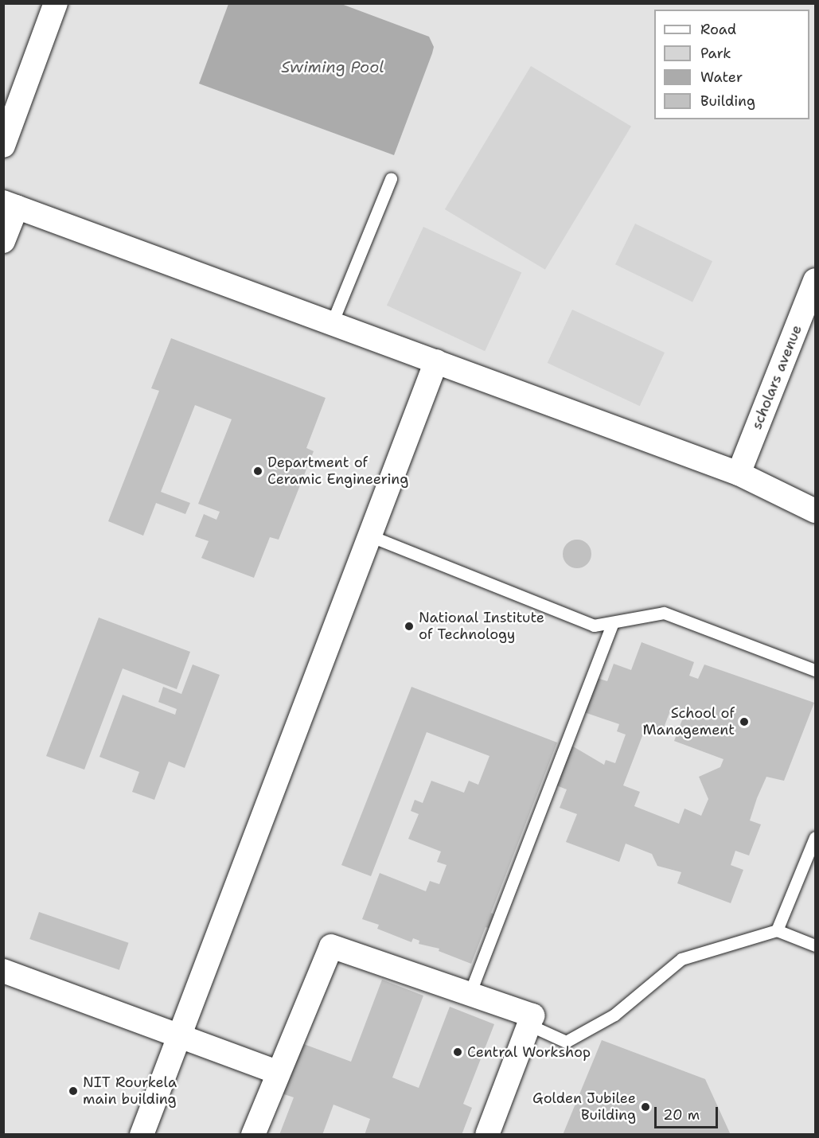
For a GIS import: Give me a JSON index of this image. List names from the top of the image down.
{
  "streets": {
    "street": ["scholars avenue"]
  },
  "water": ["Swiming Pool"],
  "places": [
    "Department of Ceramic Engineering",
    "National Institute of Technology",
    "School of Management",
    "Central Workshop",
    "NIT Rourkela main building",
    "Golden Jubilee Building"
  ],
  "legend": [
    "Road",
    "Park",
    "Water",
    "Building"
  ],
  "scale_bar": "20 m"
}
